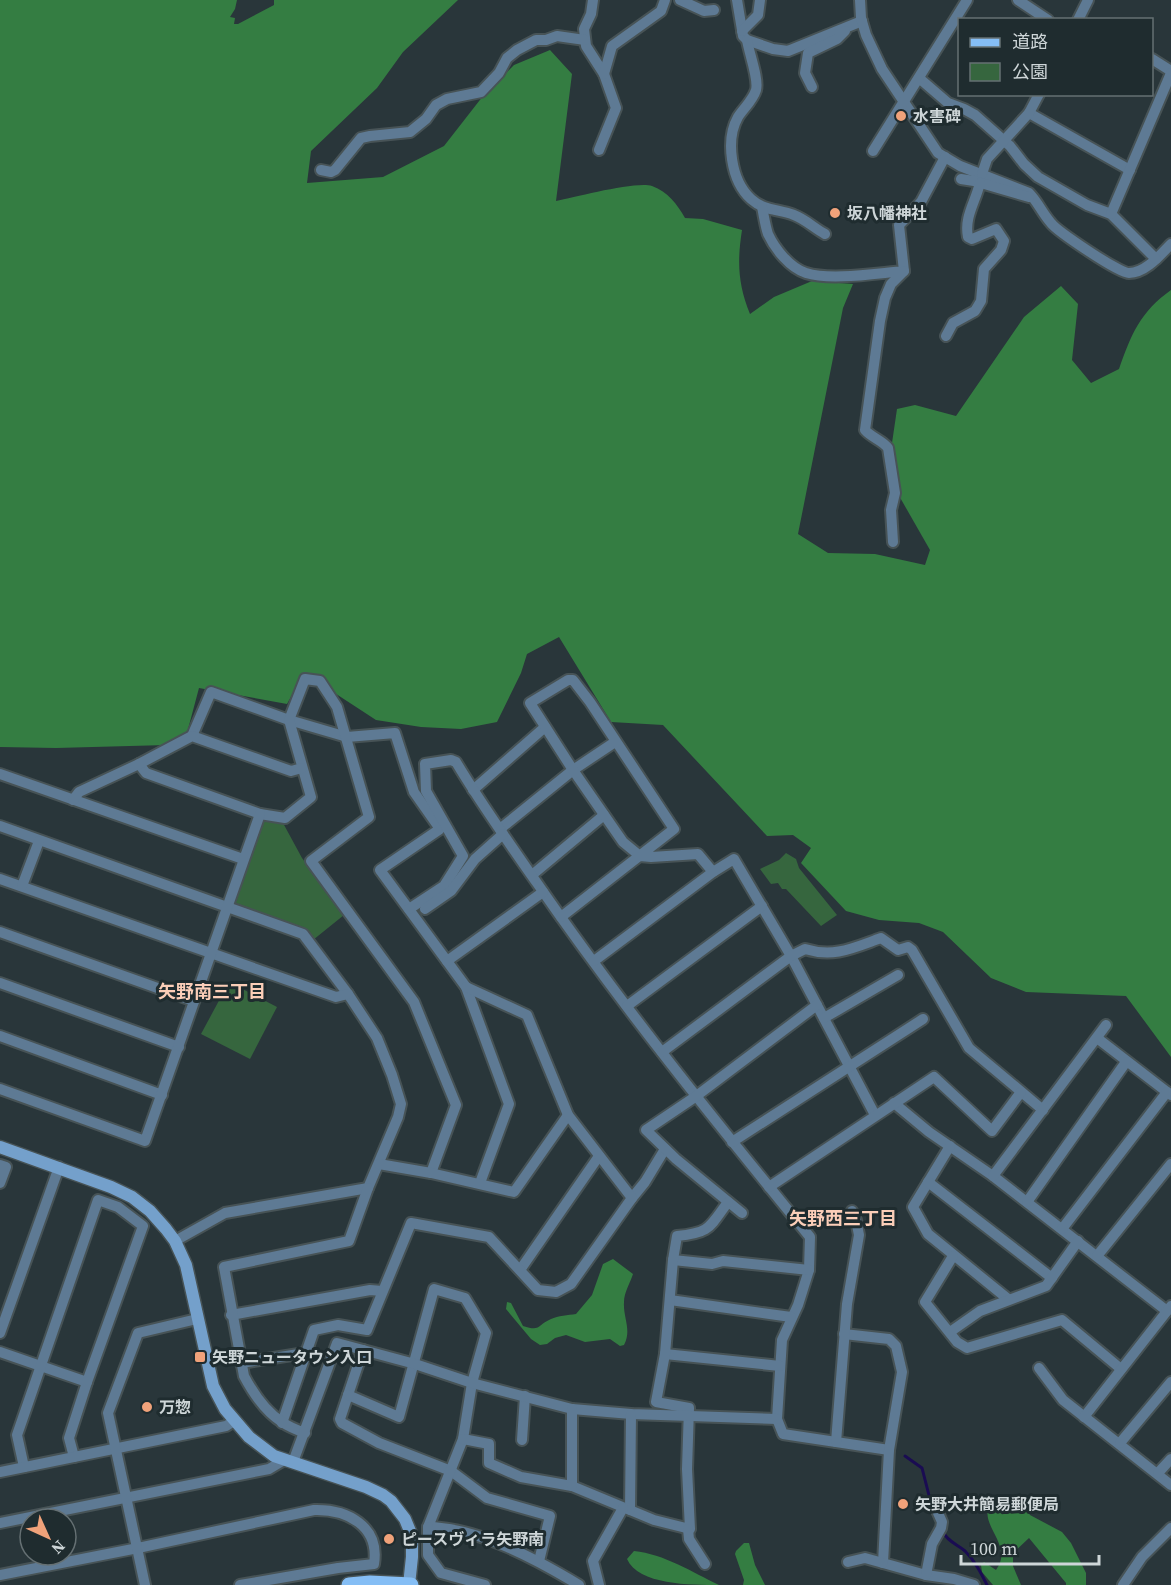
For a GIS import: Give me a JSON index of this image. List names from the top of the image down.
{
  "districts": ["矢野南三丁目", "矢野西三丁目"],
  "places": {
    "other": [
      "水害碑",
      "坂八幡神社",
      "万惣",
      "矢野大井簡易郵便局",
      "ピースヴィラ矢野南"
    ],
    "transit": ["矢野ニュータウン入口"]
  },
  "legend": ["道路", "公園"],
  "scale_bar": "100 m",
  "north": "bottom right"
}
